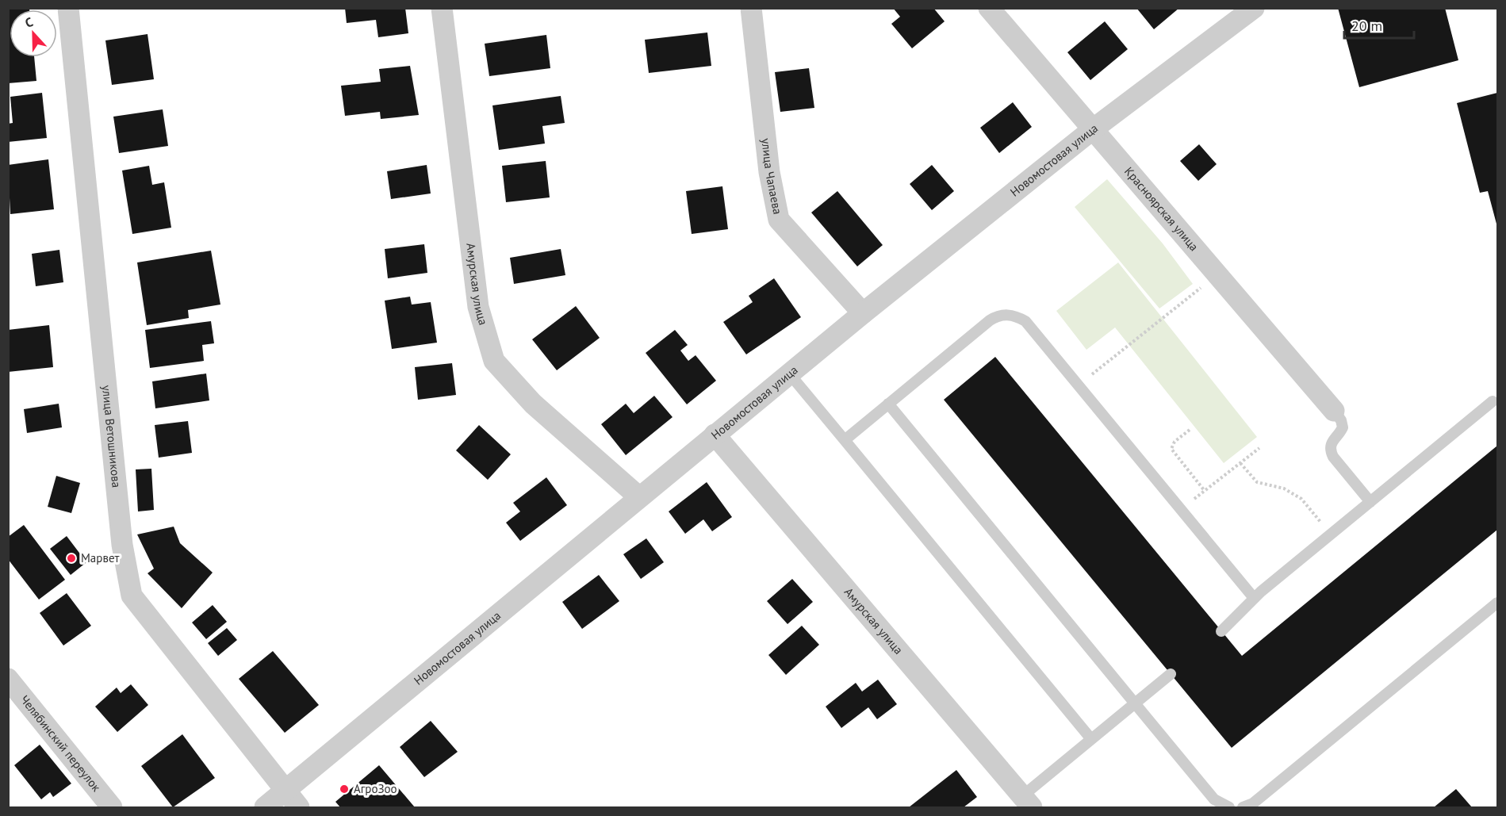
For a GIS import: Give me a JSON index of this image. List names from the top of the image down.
{
  "streets": {
    "street": [
      "Новомостовая улица",
      "улица Чапаева",
      "Красноярская улица",
      "Амурская улица",
      "улица Ветошникова",
      "Челябинский переулок"
    ]
  },
  "crossings": [
    ["Новомостовая улица", "улица Чапаева"],
    ["Новомостовая улица", "Красноярская улица"],
    ["Новомостовая улица", "Амурская улица"],
    ["Новомостовая улица", "улица Ветошникова"]
  ],
  "places": ["Марвет", "АгроЗоо"],
  "scale_bar": "20 m",
  "north": "top"
}
